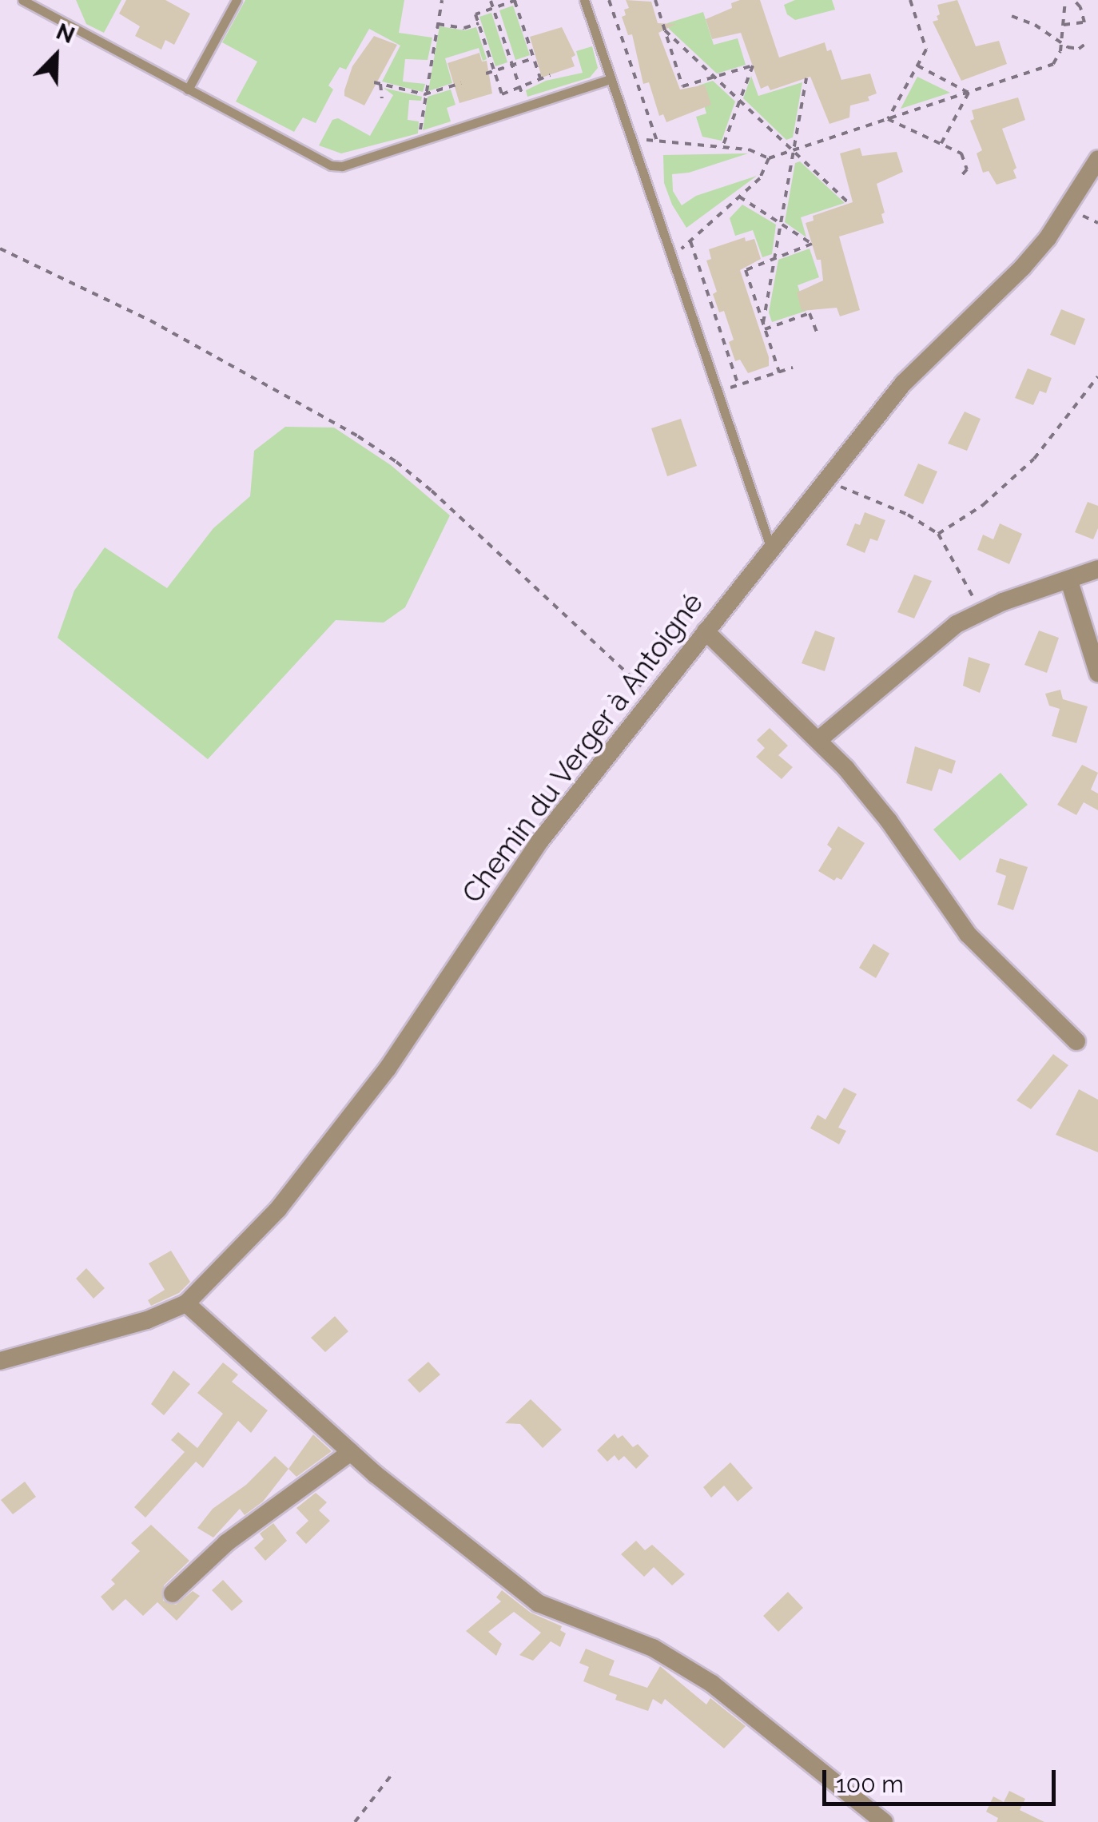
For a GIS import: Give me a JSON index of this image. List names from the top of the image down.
{
  "streets": {
    "street": ["Chemin du Verger à Antoigné"]
  },
  "scale_bar": "100 m",
  "north": "top right"
}
